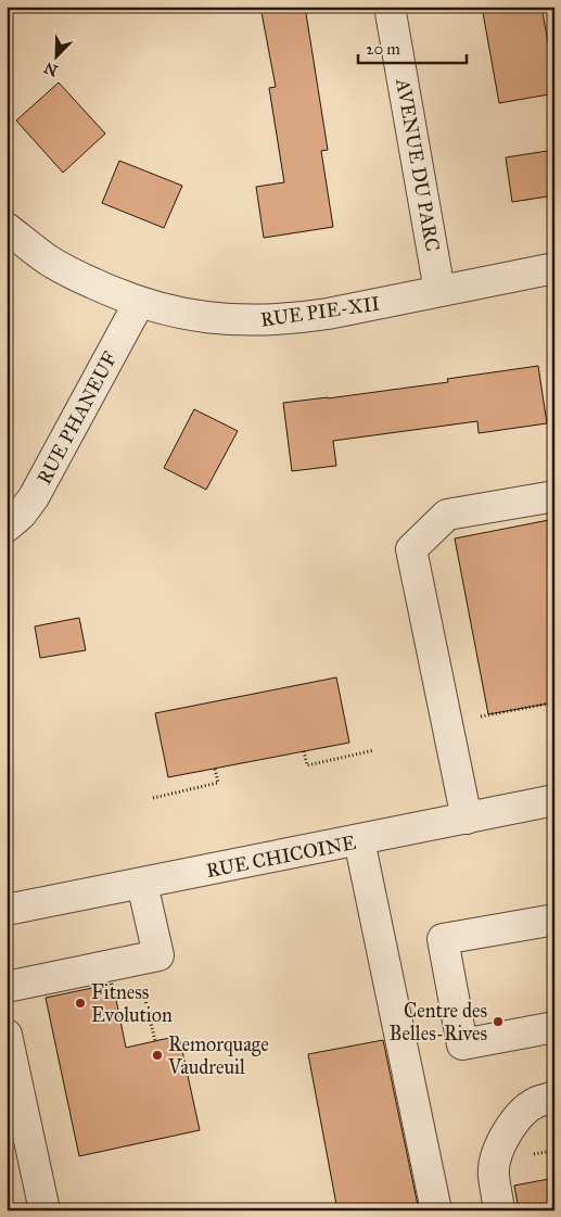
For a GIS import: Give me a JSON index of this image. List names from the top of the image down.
{
  "streets": {
    "street": [
      "AVENUE DU PARC",
      "RUE PIE-XII",
      "RUE PHANEUF",
      "RUE CHICOINE"
    ]
  },
  "crossings": [
    ["AVENUE DU PARC", "RUE PIE-XII"],
    ["RUE PIE-XII", "RUE PHANEUF"]
  ],
  "places": ["Fitness Evolution", "Centre des Belles-Rives", "Remorquage Vaudreuil"],
  "scale_bar": "20 m",
  "north": "bottom left"
}
